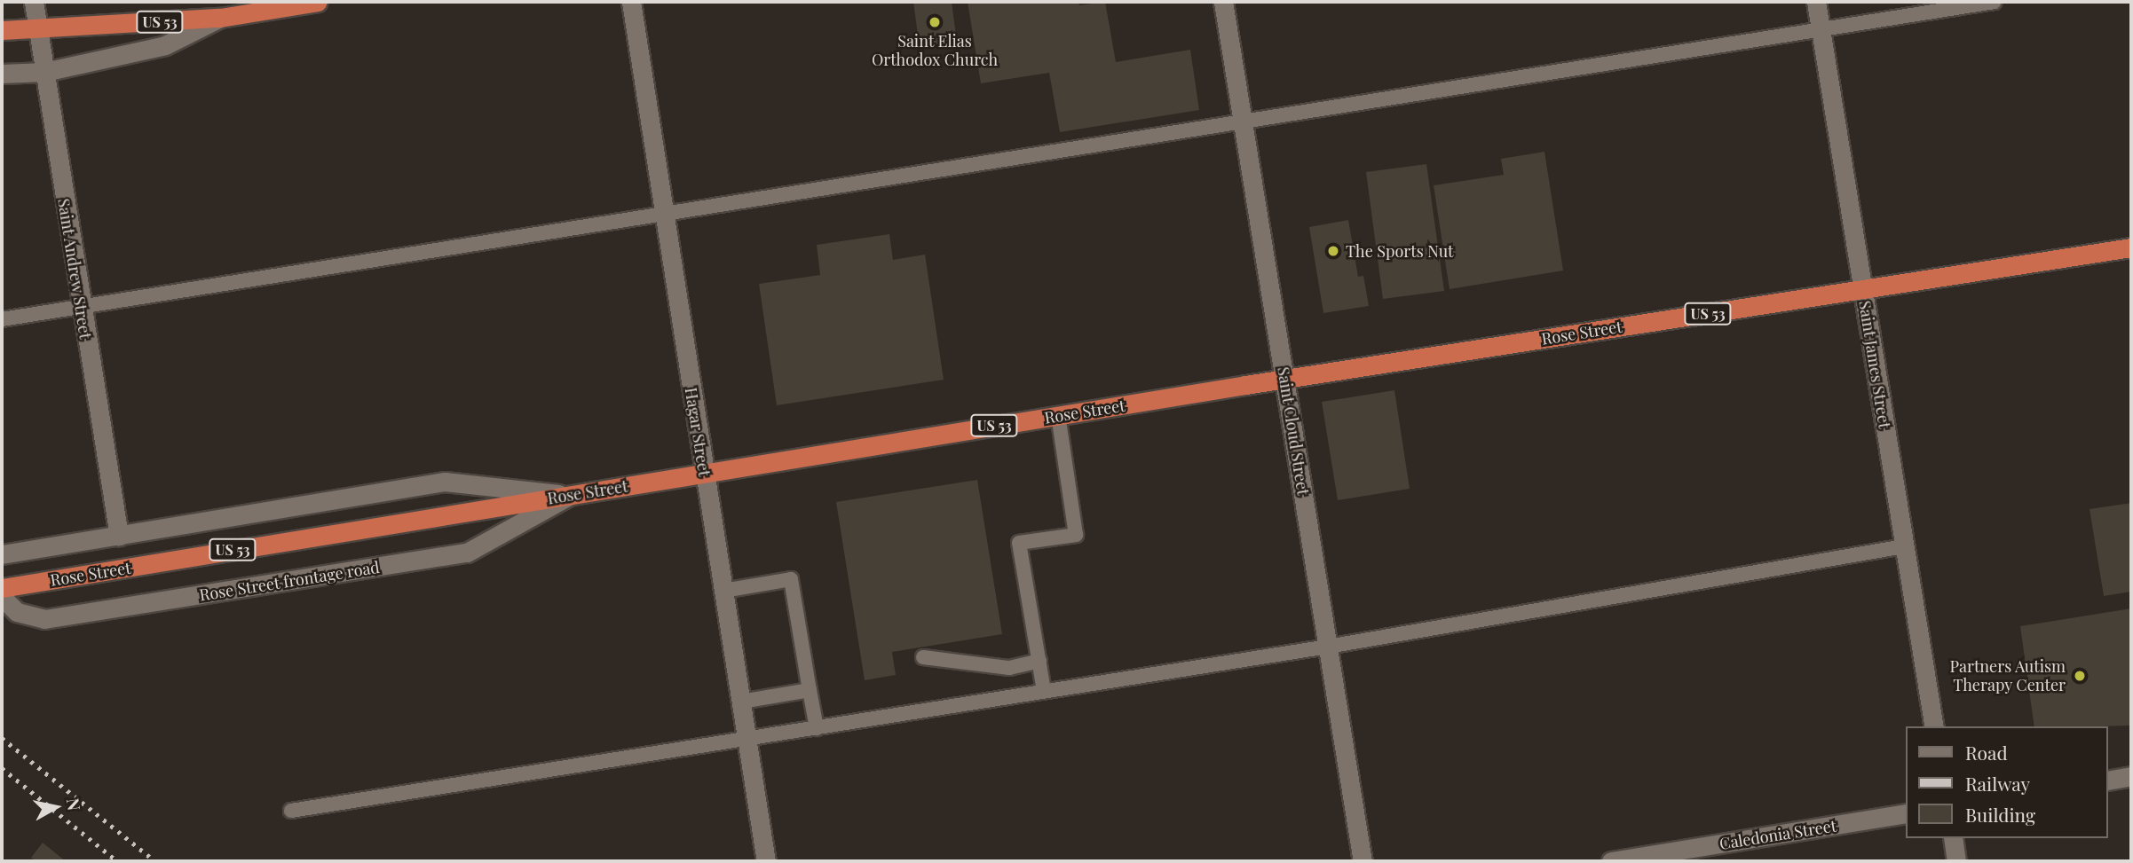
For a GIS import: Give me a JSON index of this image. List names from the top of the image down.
{
  "streets": {
    "highway": ["US 53", "Rose Street"],
    "street": [
      "Saint Andrew Street",
      "Saint James Street",
      "Saint Cloud Street",
      "Hagar Street",
      "Rose Street frontage road",
      "Caledonia Street"
    ]
  },
  "crossings": [
    ["US 53", "Saint Andrew Street"],
    ["Rose Street", "Saint James Street"],
    ["Rose Street", "Saint Cloud Street"],
    ["Rose Street", "Hagar Street"],
    ["Rose Street", "Rose Street frontage road"]
  ],
  "places": ["Saint Elias Orthodox Church", "The Sports Nut", "Partners Autism Therapy Center"],
  "legend": ["Road", "Railway", "Building"],
  "north": "right"
}
